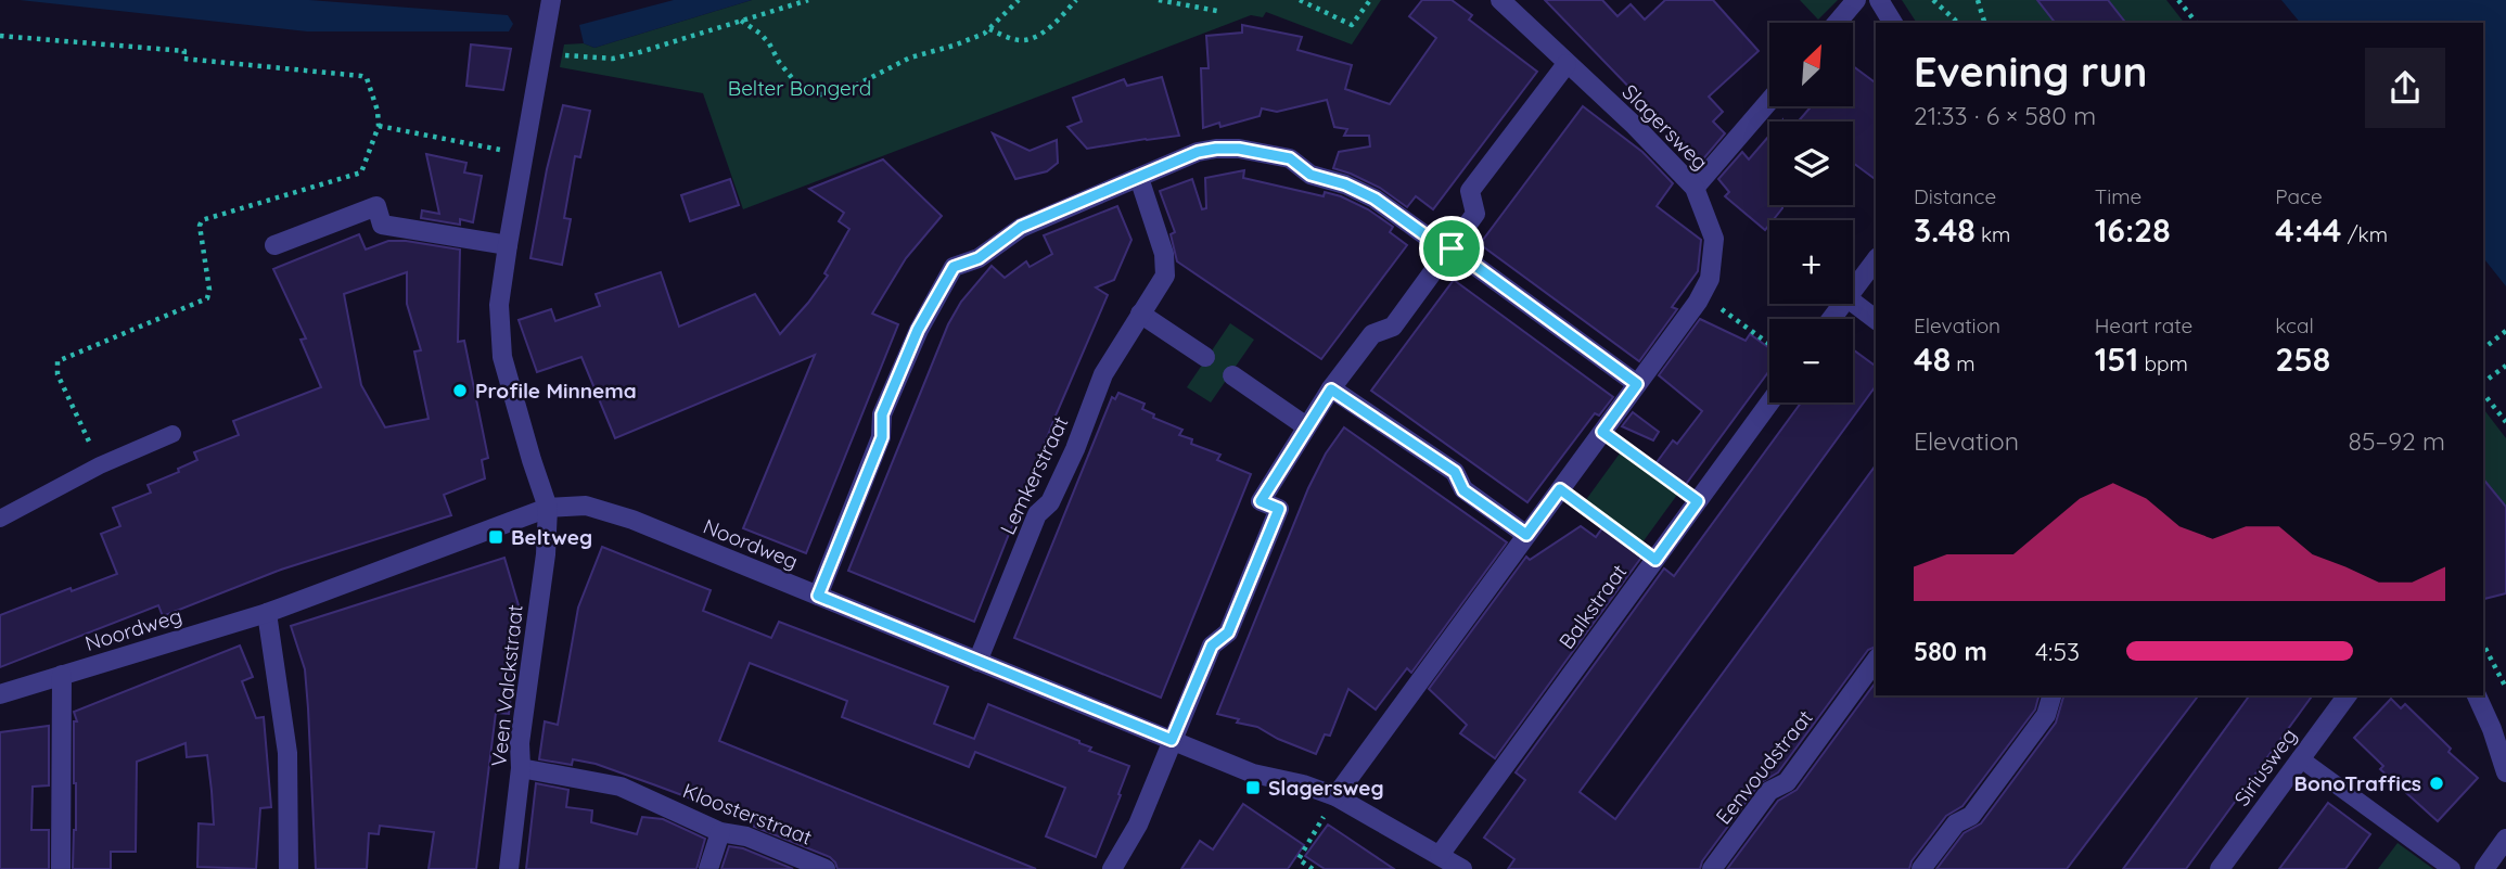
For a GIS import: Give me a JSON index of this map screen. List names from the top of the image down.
{
  "streets": {
    "street": [
      "Slagersweg",
      "Lemkerstraat",
      "Noordweg",
      "Balkstraat",
      "Veen Valckstraat",
      "Eenvoudstraat",
      "Siriusweg",
      "Kloosterstraat"
    ]
  },
  "crossings": [
    ["Slagersweg", "Noordweg"],
    ["Lemkerstraat", "Noordweg"],
    ["Noordweg", "Balkstraat"],
    ["Noordweg", "Veen Valckstraat"],
    ["Veen Valckstraat", "Kloosterstraat"]
  ],
  "parks": ["Belter Bongerd"],
  "places": {
    "other": ["Profile Minnema", "BonoTraffics"],
    "transit": ["Beltweg", "Slagersweg"]
  },
  "north": "top right",
  "page": {
    "map_buttons": ["+", "−"],
    "heading": ["Evening run", "21:33 · 6 × 580 m"],
    "stats": [
      ["Distance", "3.48 km"],
      ["Time", "16:28"],
      ["Pace", "4:44 /km"],
      ["Elevation", "48 m"],
      ["Heart rate", "151 bpm"],
      ["kcal", "258"]
    ],
    "chart": ["Elevation", "85–92 m"],
    "list": [
      {
        "name": "580 m",
        "note": "4:53"
      }
    ]
  }
}
